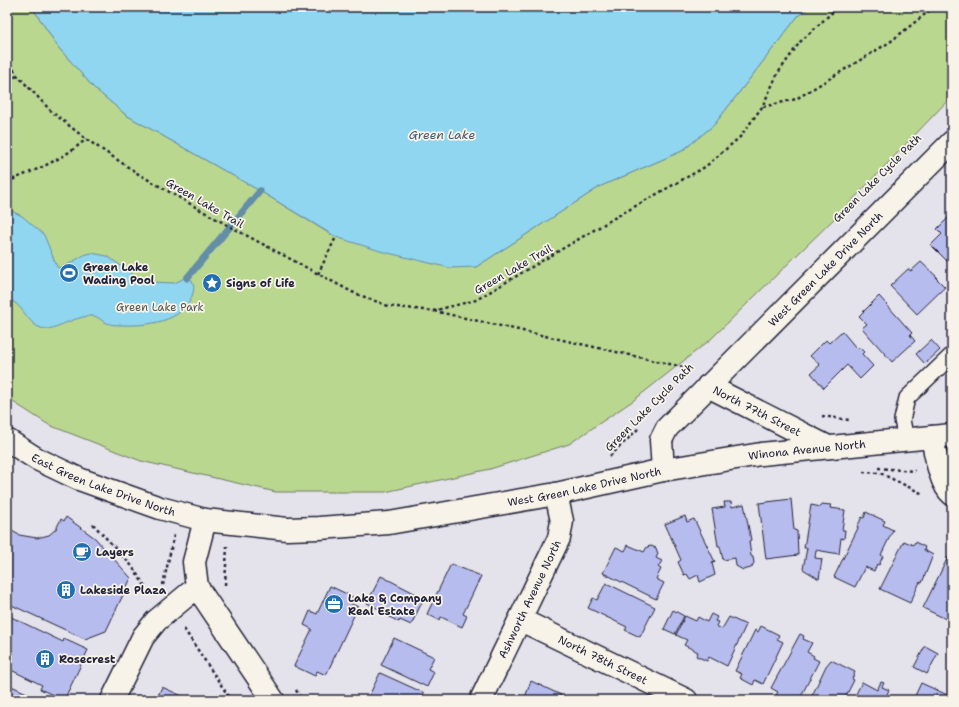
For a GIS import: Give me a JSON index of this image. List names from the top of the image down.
{
  "streets": {
    "street": [
      "West Green Lake Drive North",
      "North 77th Street",
      "Winona Avenue North",
      "East Green Lake Drive North",
      "Ashworth Avenue North",
      "North 78th Street"
    ],
    "path": ["Green Lake Cycle Path", "Green Lake Trail"]
  },
  "crossings": [
    ["West Green Lake Drive North", "North 77th Street"],
    ["West Green Lake Drive North", "Winona Avenue North"],
    ["West Green Lake Drive North", "East Green Lake Drive North"],
    ["West Green Lake Drive North", "Ashworth Avenue North"],
    ["North 77th Street", "Winona Avenue North"],
    ["Ashworth Avenue North", "North 78th Street"]
  ],
  "water": ["Green Lake"],
  "parks": ["Green Lake Park"],
  "places": {
    "sports": ["Green Lake Wading Pool"],
    "place": ["Signs of Life"],
    "cafe": ["Layers"],
    "building": ["Lakeside Plaza", "Rosecrest"],
    "office": ["Lake & Company Real Estate"]
  }
}
